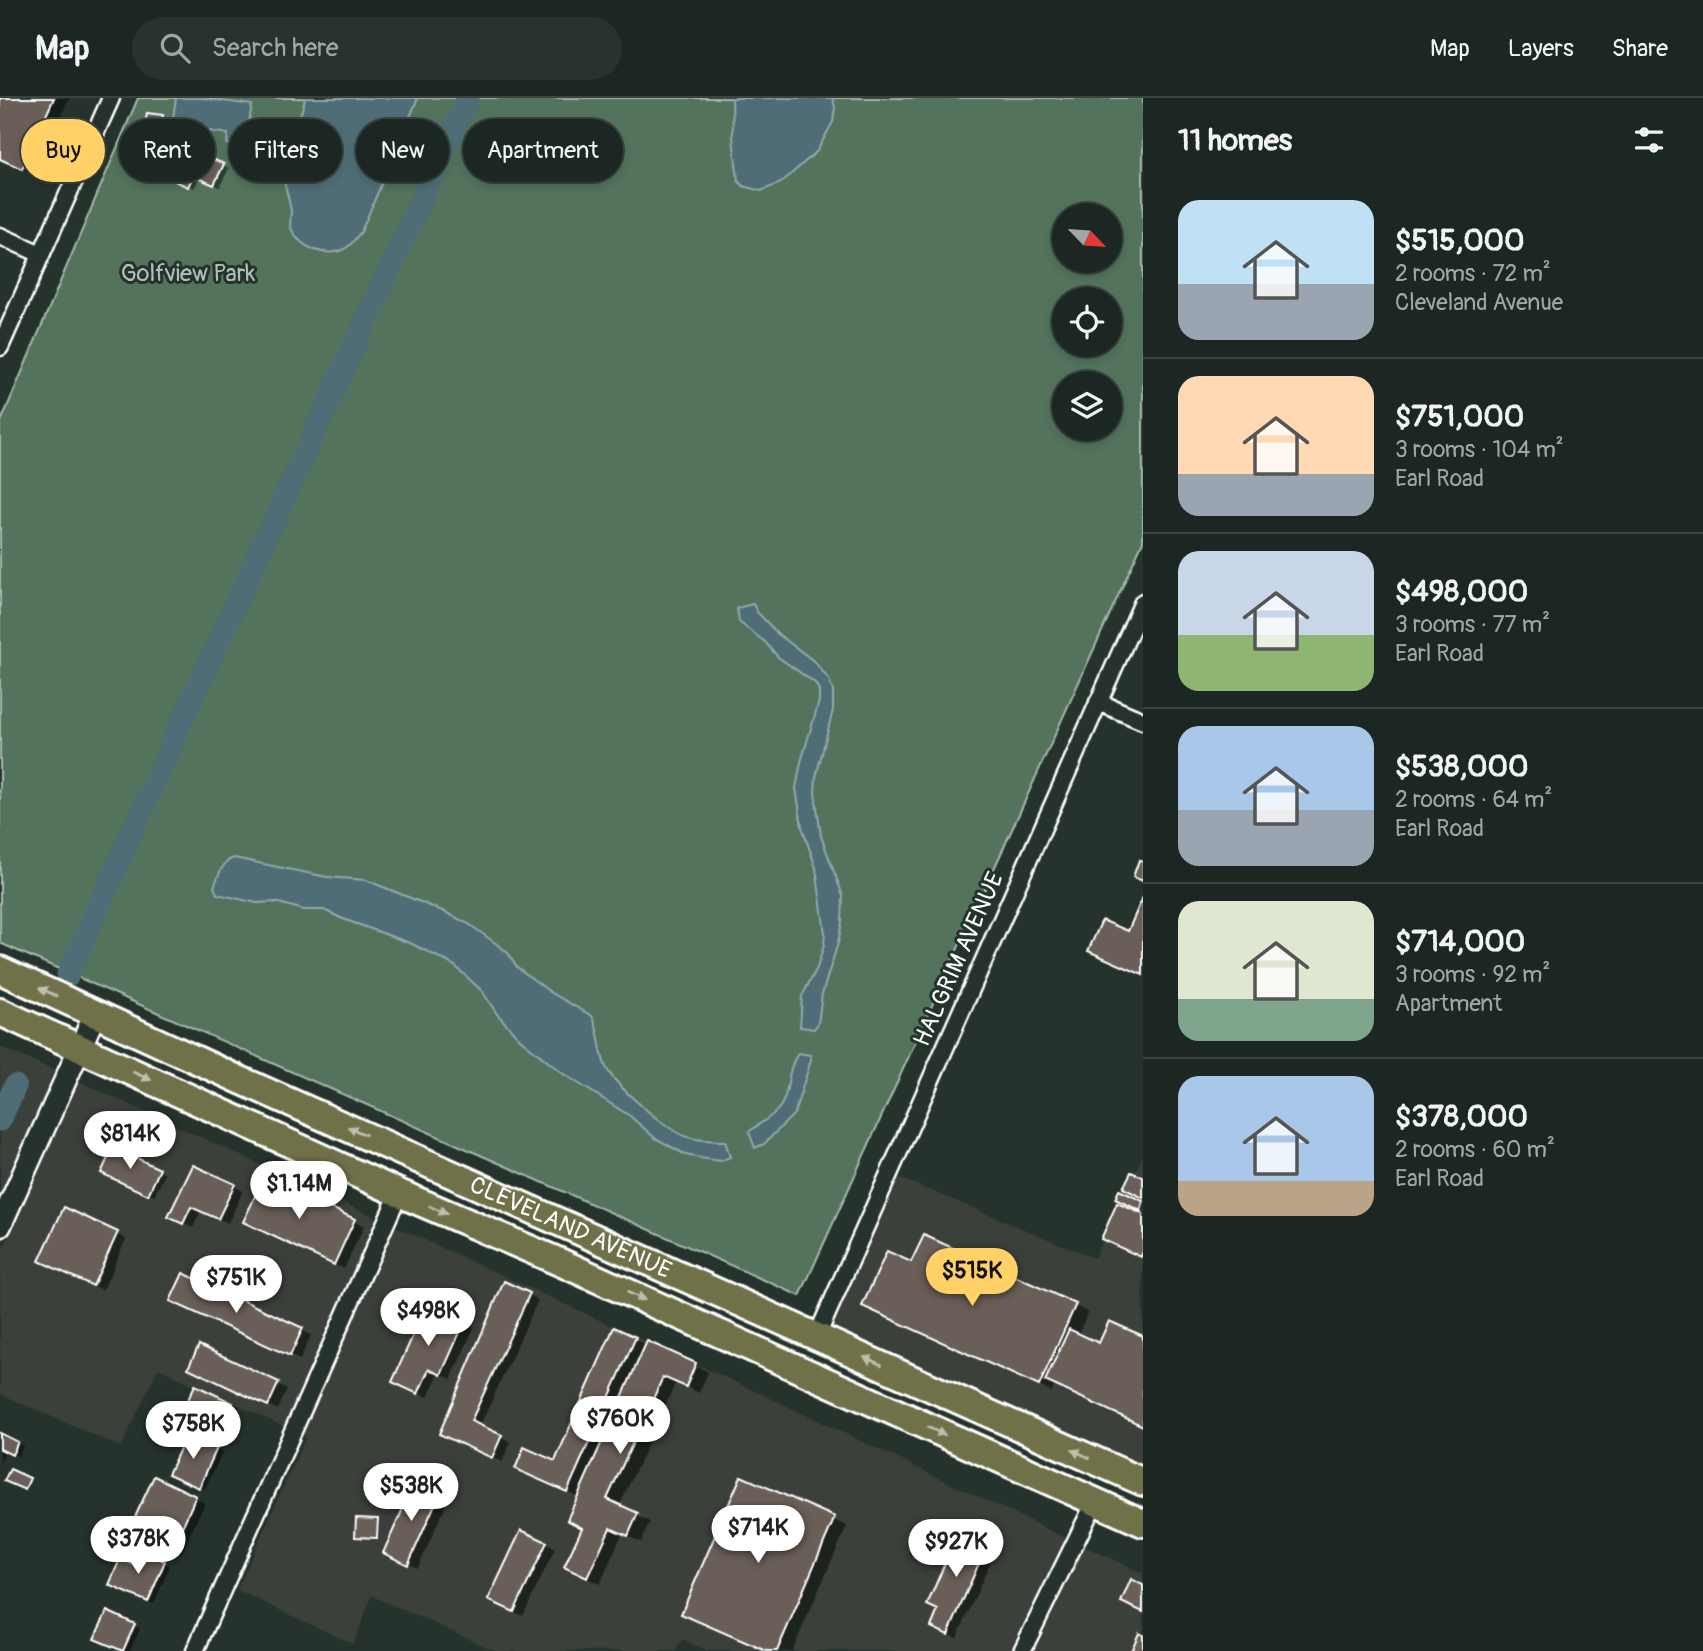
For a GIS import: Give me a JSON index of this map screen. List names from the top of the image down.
{
  "streets": {
    "main road": ["CLEVELAND AVENUE"],
    "street": ["HALGRIM AVENUE"]
  },
  "crossings": [
    ["HALGRIM AVENUE", "CLEVELAND AVENUE"]
  ],
  "parks": ["Golfview Park"],
  "north": "bottom right",
  "page": {
    "header": "Map",
    "search": "Search here",
    "nav": ["Map", "Layers", "Share"],
    "heading": "11 homes",
    "chip": [
      "Buy",
      "Rent",
      "Filters",
      "New",
      "Apartment"
    ],
    "list": [
      {
        "name": "$515,000",
        "note": "2 rooms · 72 m² · Cleveland Avenue"
      },
      {
        "name": "$751,000",
        "note": "3 rooms · 104 m² · Earl Road"
      },
      {
        "name": "$498,000",
        "note": "3 rooms · 77 m² · Earl Road"
      },
      {
        "name": "$538,000",
        "note": "2 rooms · 64 m² · Earl Road"
      },
      {
        "name": "$714,000",
        "note": "3 rooms · 92 m² · Apartment"
      },
      {
        "name": "$378,000",
        "note": "2 rooms · 60 m² · Earl Road"
      }
    ],
    "price": [
      "$814K",
      "$1.14M",
      "$515K",
      "$751K",
      "$498K",
      "$760K",
      "$758K",
      "$538K",
      "$714K",
      "$378K",
      "$927K"
    ]
  }
}
